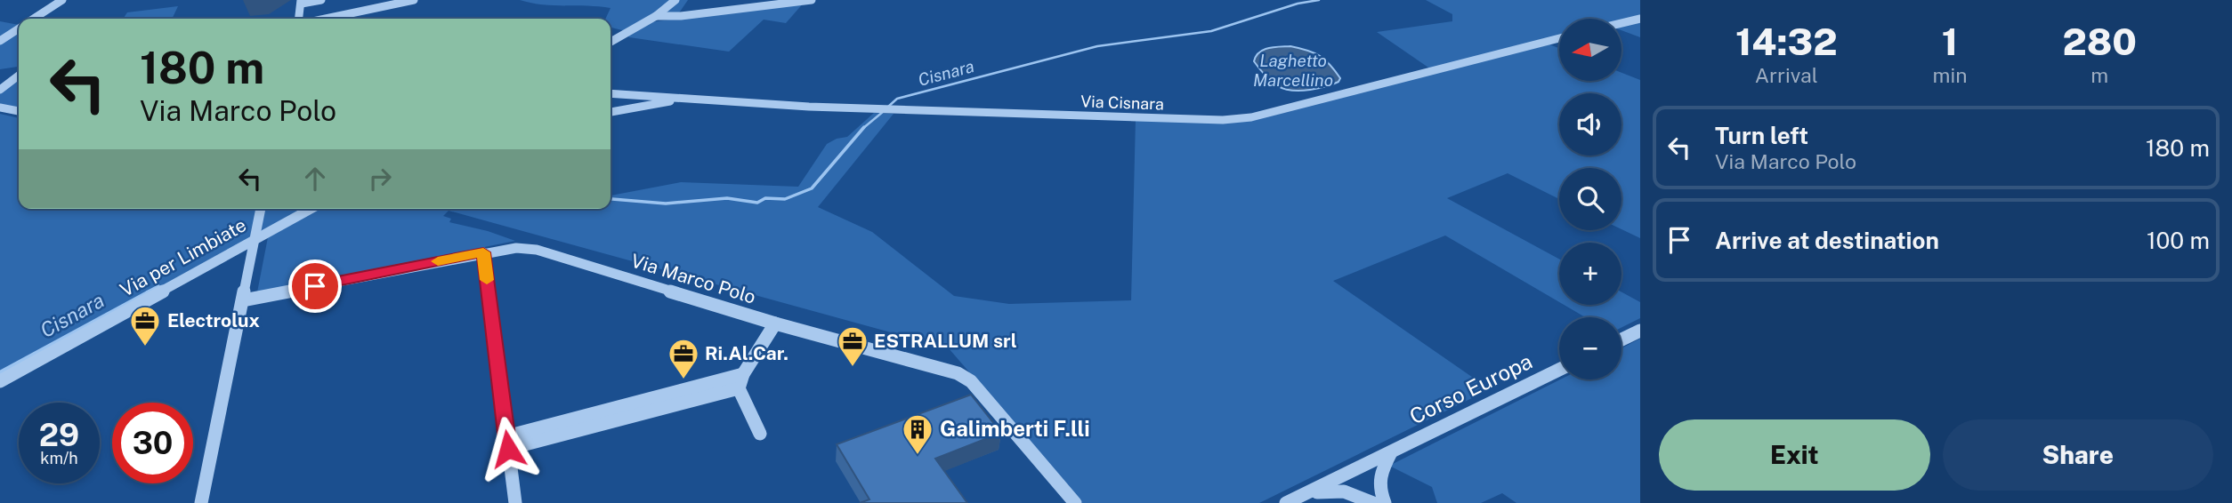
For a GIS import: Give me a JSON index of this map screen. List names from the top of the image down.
{
  "streets": {
    "street": [
      "Via Cisnara",
      "Via per Limbiate",
      "Via Marco Polo",
      "Corso Europa"
    ]
  },
  "water": ["Laghetto Marcellino", "Cisnara"],
  "places": {
    "office": ["Electrolux", "ESTRALLUM srl", "Ri.Al.Car."],
    "building": ["Galimberti F.lli"]
  },
  "north": "left",
  "page": {
    "eta": [
      "14:32",
      "Arrival",
      "1",
      "min",
      "280",
      "m"
    ],
    "map_buttons": ["+", "−"],
    "turn": ["180 m", "Via Marco Polo"],
    "list": [
      {
        "name": "Turn left",
        "note": "Via Marco Polo",
        "value": "180 m"
      },
      {
        "name": "Arrive at destination",
        "value": "100 m"
      }
    ],
    "speed": "29 km/h",
    "limit": "30",
    "buttons": ["Exit", "Share"]
  }
}
